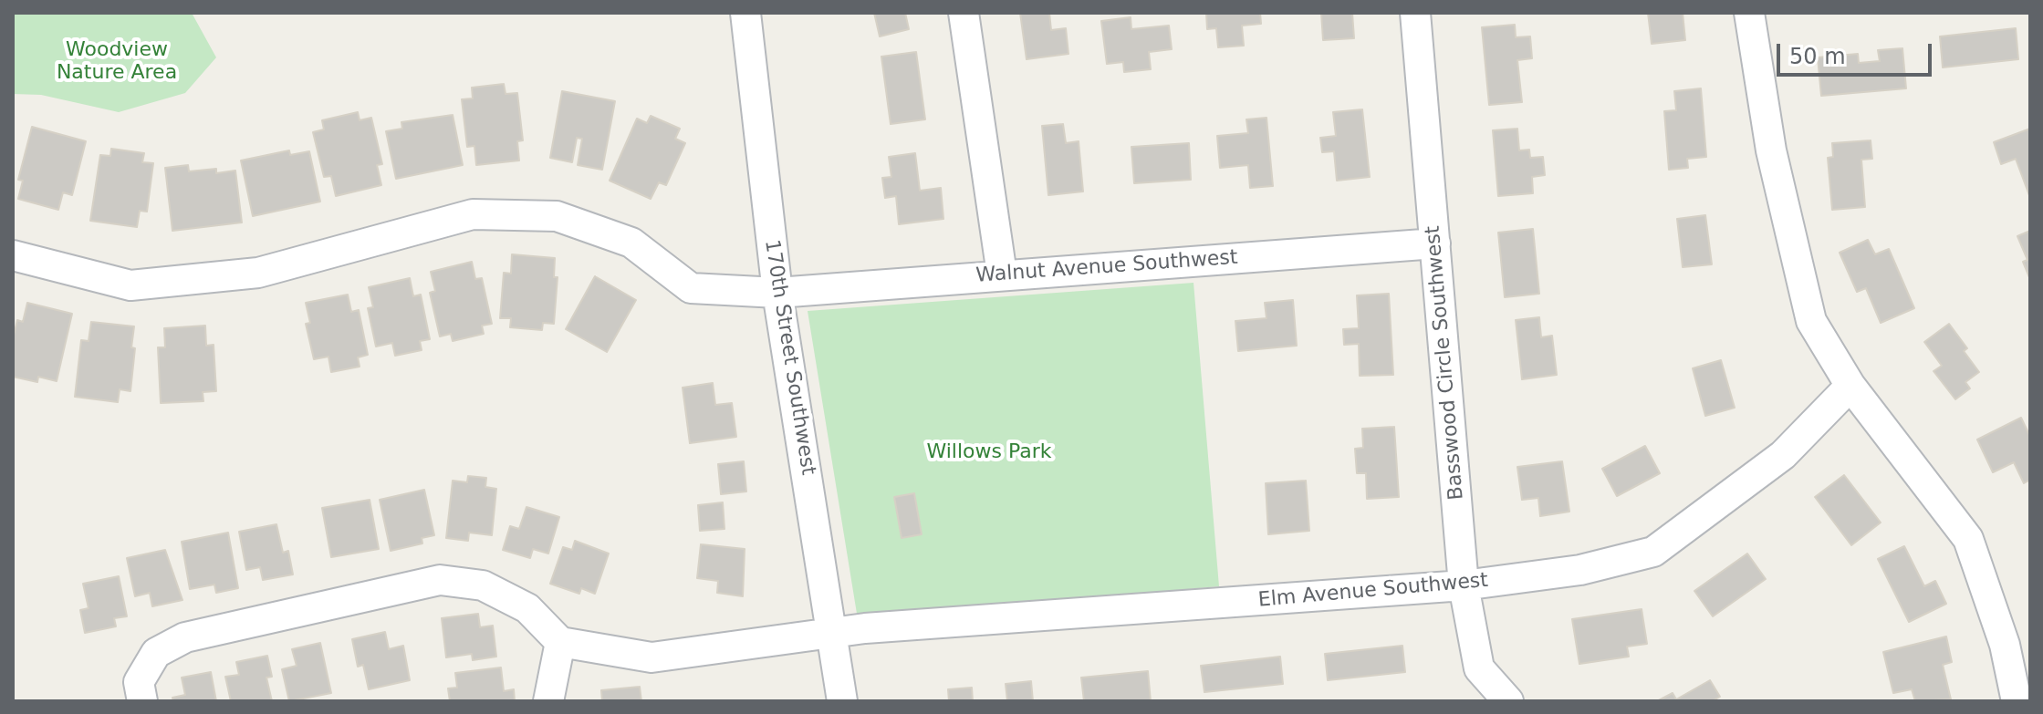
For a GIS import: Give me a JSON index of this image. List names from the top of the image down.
{
  "streets": {
    "street": [
      "Walnut Avenue Southwest",
      "170th Street Southwest",
      "Basswood Circle Southwest",
      "Elm Avenue Southwest"
    ]
  },
  "crossings": [
    ["Walnut Avenue Southwest", "170th Street Southwest"],
    ["Walnut Avenue Southwest", "Basswood Circle Southwest"],
    ["170th Street Southwest", "Elm Avenue Southwest"],
    ["Basswood Circle Southwest", "Elm Avenue Southwest"]
  ],
  "parks": ["Woodview Nature Area", "Willows Park"],
  "scale_bar": "50 m"
}
